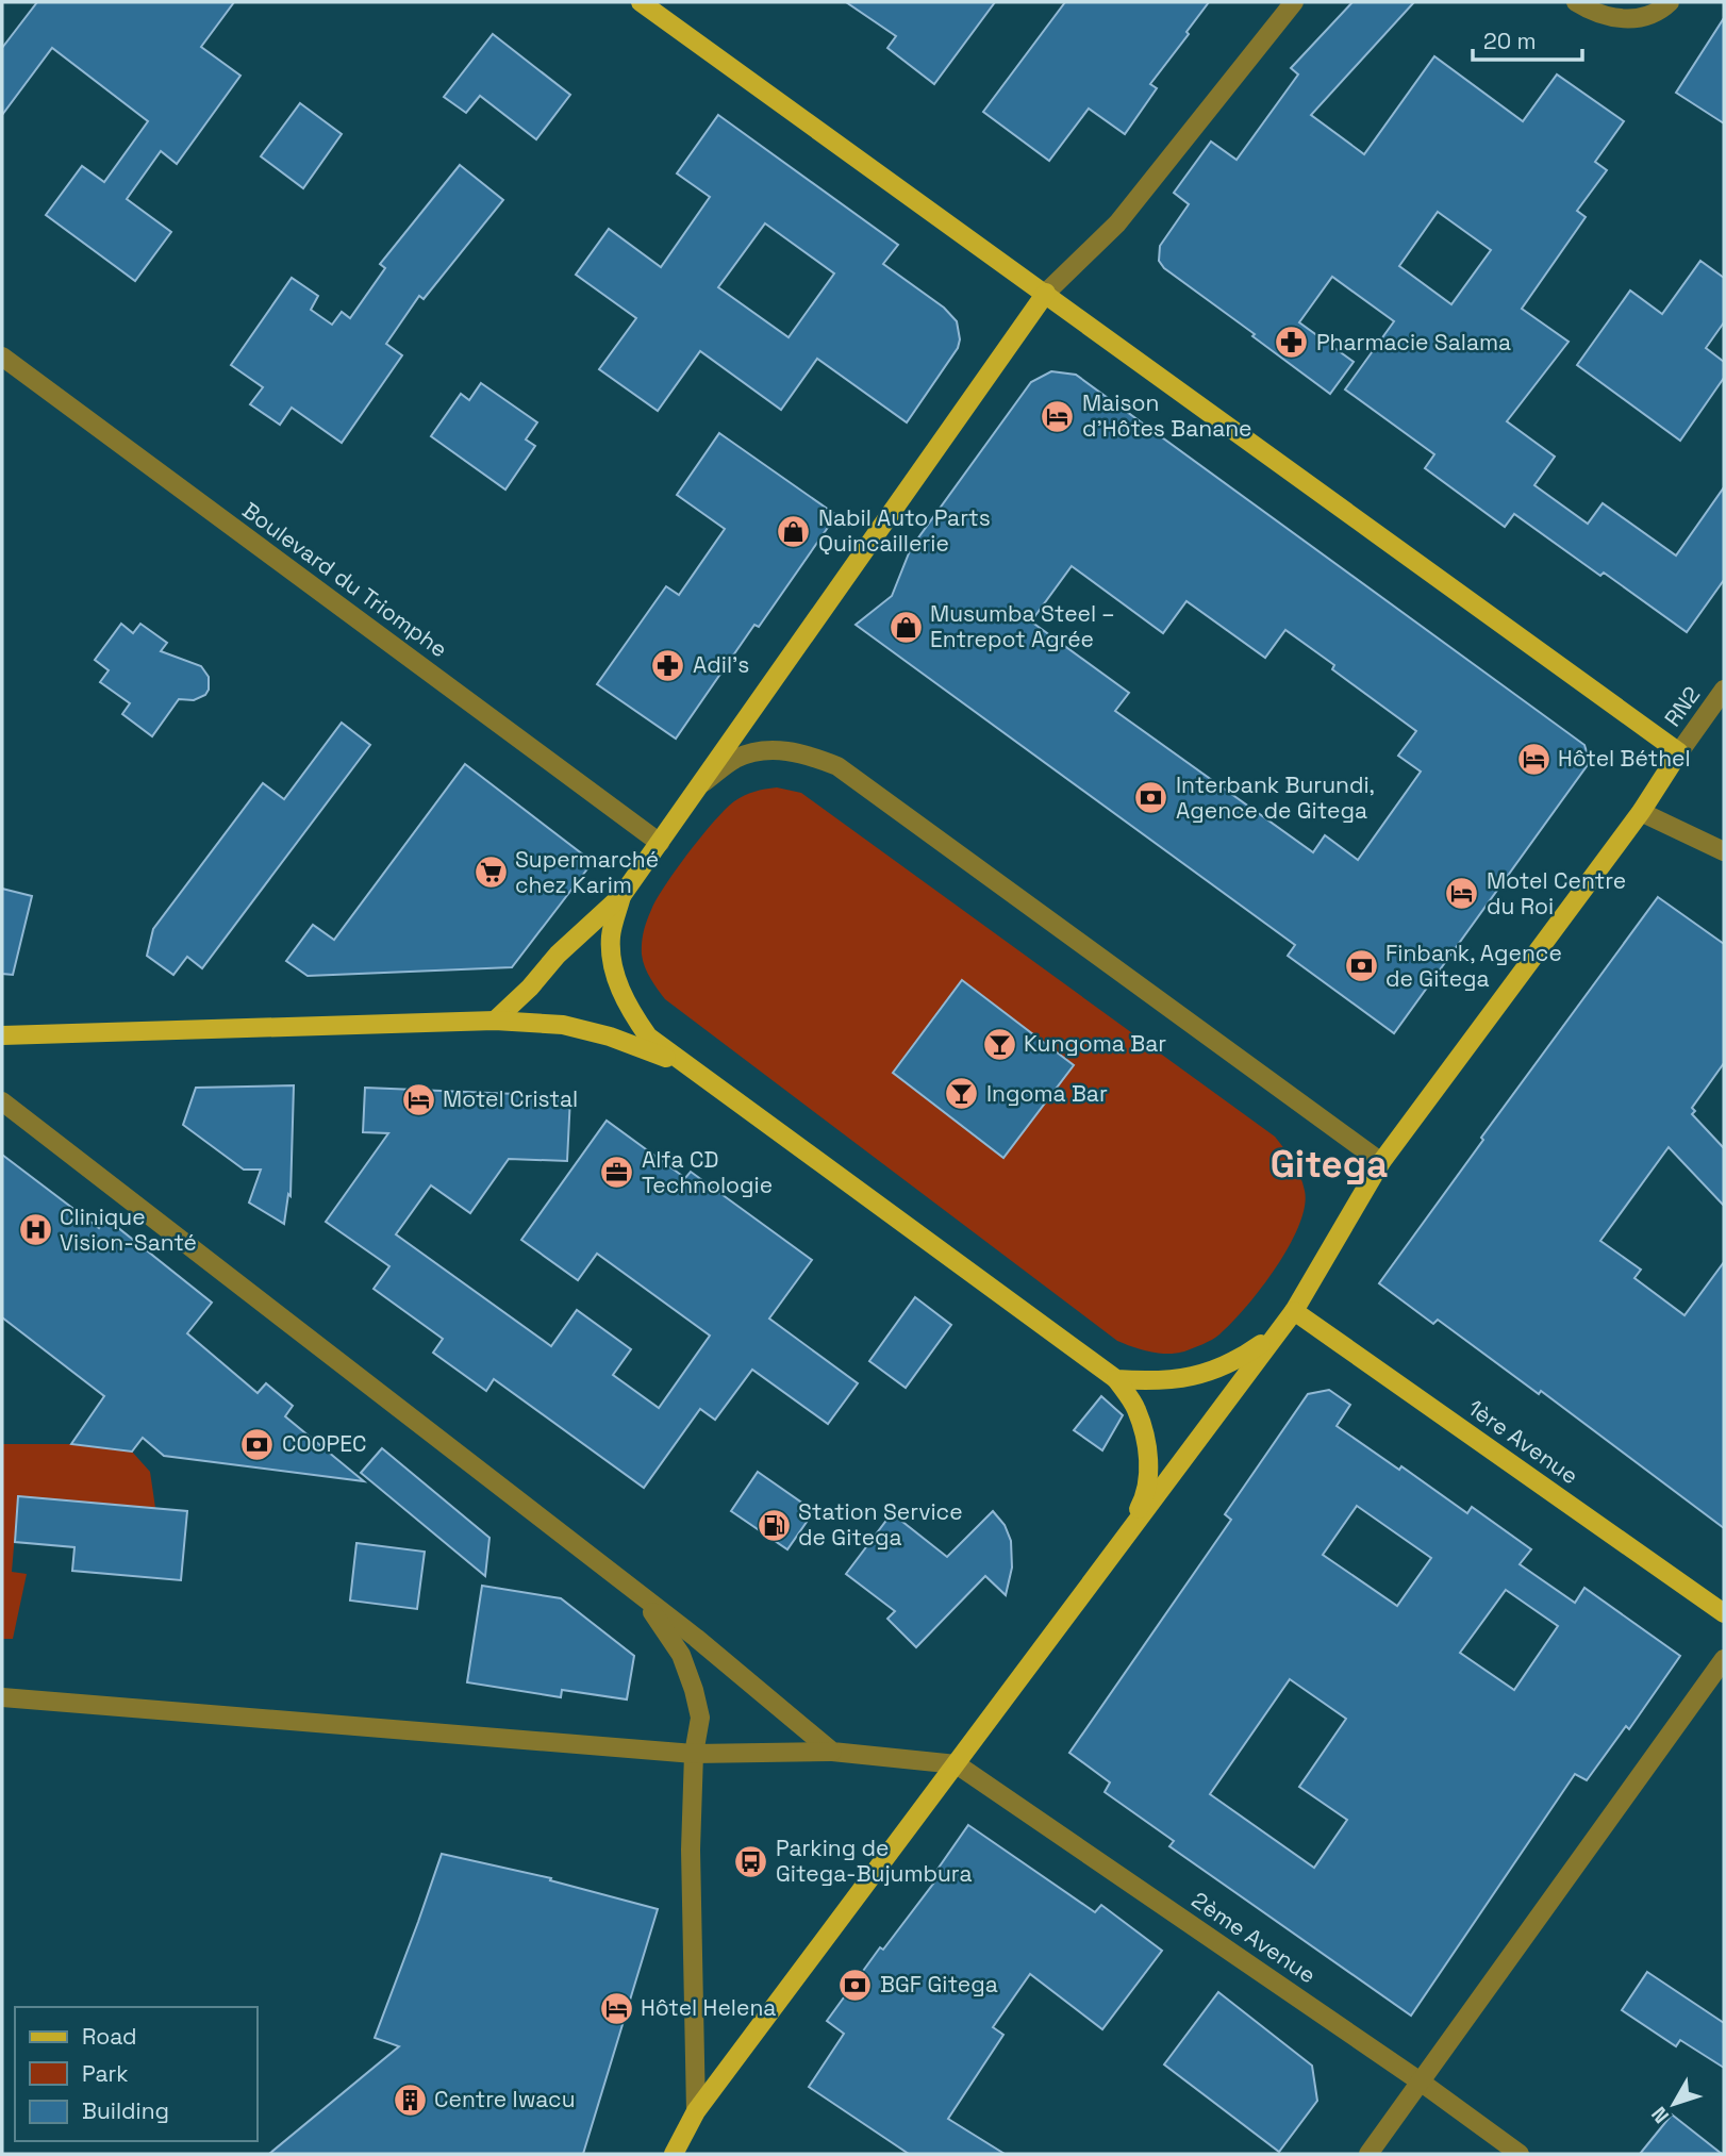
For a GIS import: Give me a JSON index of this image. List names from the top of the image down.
{
  "streets": {
    "main road": ["1ère Avenue"],
    "street": ["Boulevard du Triomphe", "RN2", "2ème Avenue"]
  },
  "districts": ["Gitega"],
  "places": {
    "pharmacy": ["Pharmacie Salama", "Adil’s"],
    "hotel": [
      "Maison d’Hôtes Banane",
      "Hôtel Béthel",
      "Motel Centre du Roi",
      "Motel Cristal",
      "Hôtel Helena"
    ],
    "shop": ["Nabil Auto Parts Quincaillerie", "Musumba Steel – Entrepot Agrée"],
    "bank": [
      "Interbank Burundi, Agence de Gitega",
      "Finbank, Agence de Gitega",
      "COOPEC",
      "BGF Gitega"
    ],
    "supermarket": ["Supermarché chez Karim"],
    "bar": ["Kungoma Bar", "Ingoma Bar"],
    "office": ["Alfa CD Technologie"],
    "hospital": ["Clinique Vision-Santé"],
    "fuel station": ["Station Service de Gitega"],
    "bus stop": ["Parking de Gitega-Bujumbura"],
    "building": ["Centre Iwacu"]
  },
  "legend": ["Road", "Park", "Building"],
  "scale_bar": "20 m",
  "north": "bottom left"
}
